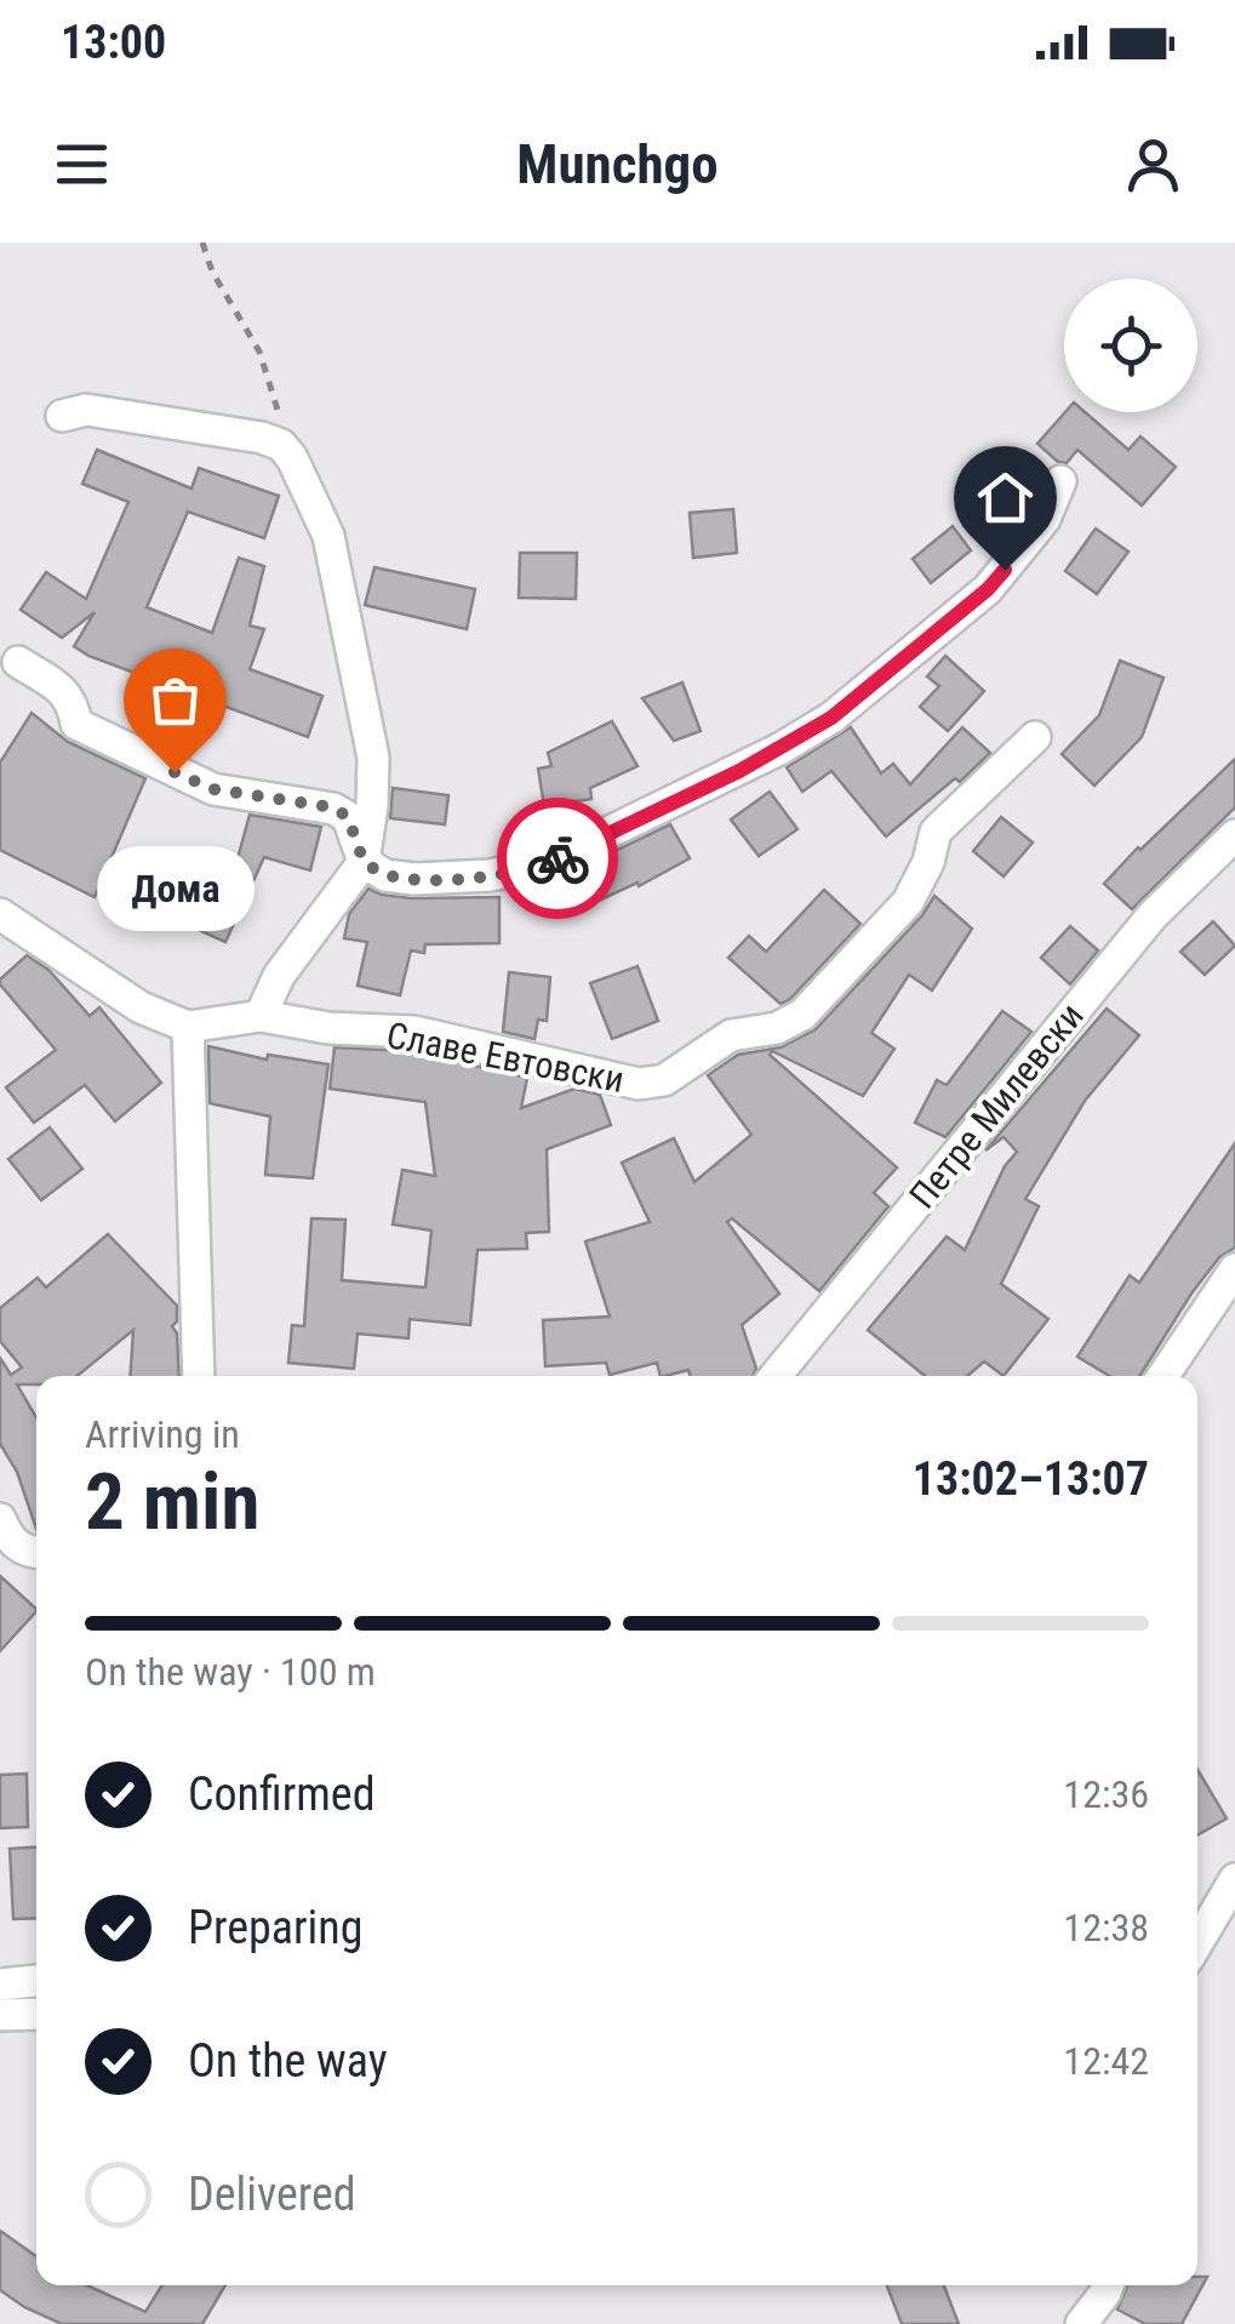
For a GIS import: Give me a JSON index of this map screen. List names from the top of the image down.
{
  "streets": {
    "street": ["Славе Евтовски", "Петре Милевски"]
  },
  "places": ["Дома"],
  "page": {
    "status": "13:00",
    "header": "Munchgo",
    "bubble": "Дома",
    "heading": ["2 min", "Arriving in", "13:02–13:07"],
    "bar": "On the way · 100 m",
    "list": [
      ["Confirmed", "12:36"],
      ["Preparing", "12:38"],
      ["On the way", "12:42"],
      "Delivered"
    ]
  }
}
